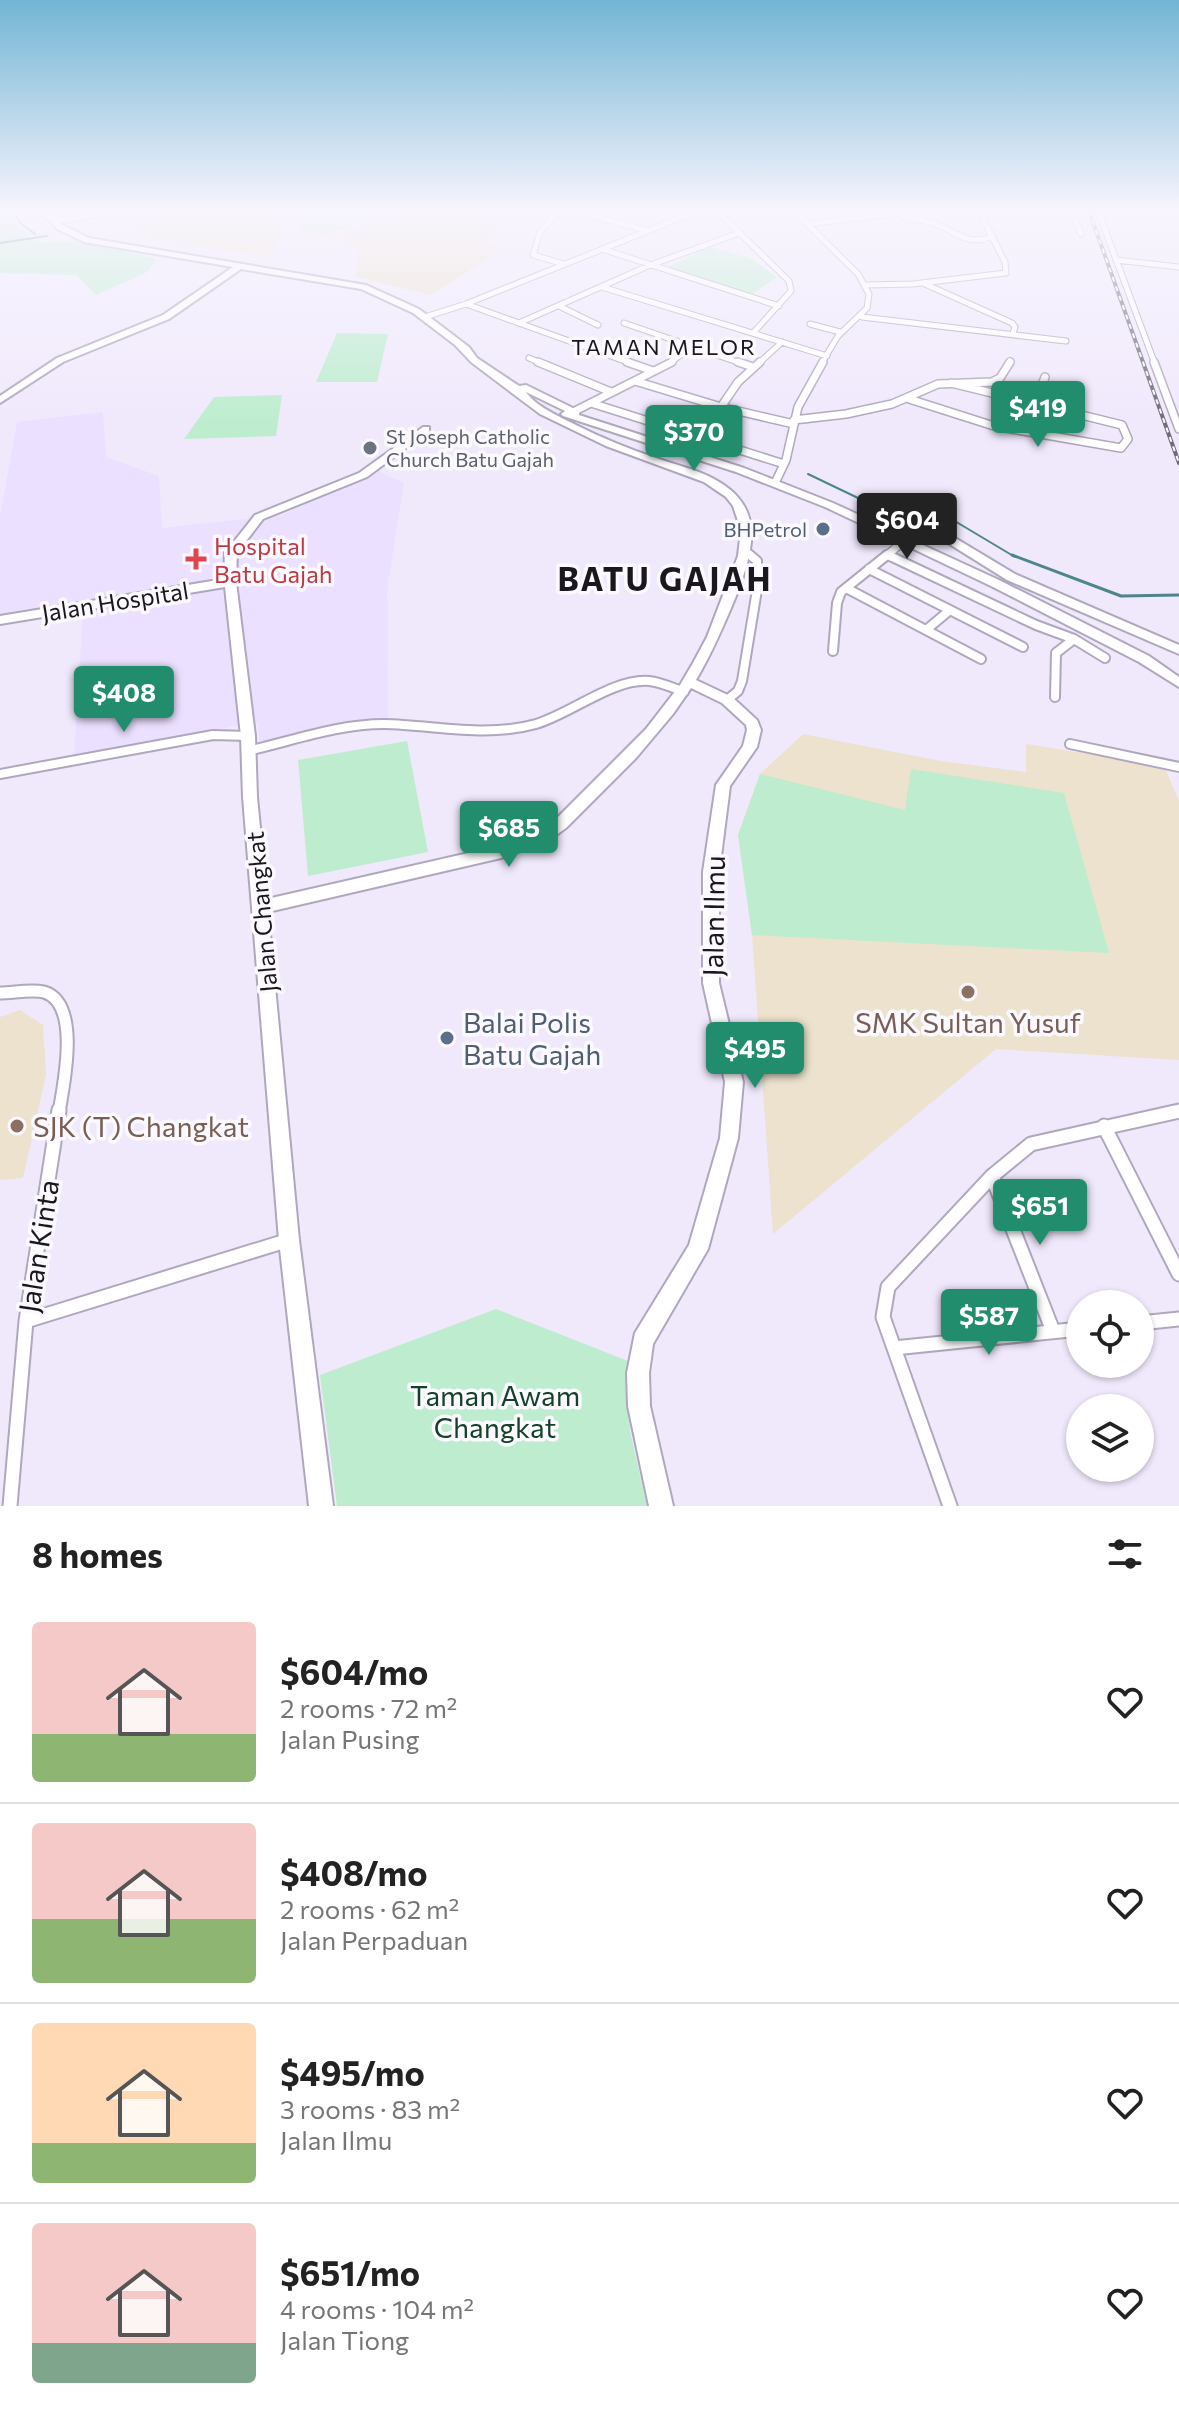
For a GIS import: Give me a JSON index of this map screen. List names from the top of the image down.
{
  "streets": {
    "street": [
      "Jalan Hospital",
      "Jalan Changkat",
      "Jalan Ilmu",
      "Jalan Kinta"
    ]
  },
  "crossings": [
    ["Jalan Hospital", "Jalan Changkat"]
  ],
  "districts": ["TAMAN MELOR", "BATU GAJAH"],
  "parks": ["Taman Awam Changkat"],
  "places": {
    "other": [
      "St Joseph Catholic Church Batu Gajah",
      "BHPetrol",
      "SMK Sultan Yusuf",
      "Balai Polis Batu Gajah",
      "SJK (T) Changkat"
    ],
    "health": ["Hospital Batu Gajah"]
  },
  "page": {
    "price": [
      "$419",
      "$370",
      "$604",
      "$408",
      "$685",
      "$495",
      "$651",
      "$587"
    ],
    "heading": "8 homes",
    "list": [
      {
        "name": "$604/mo",
        "note": "2 rooms · 72 m² · Jalan Pusing"
      },
      {
        "name": "$408/mo",
        "note": "2 rooms · 62 m² · Jalan Perpaduan"
      },
      {
        "name": "$495/mo",
        "note": "3 rooms · 83 m² · Jalan Ilmu"
      },
      {
        "name": "$651/mo",
        "note": "4 rooms · 104 m² · Jalan Tiong"
      }
    ]
  }
}
